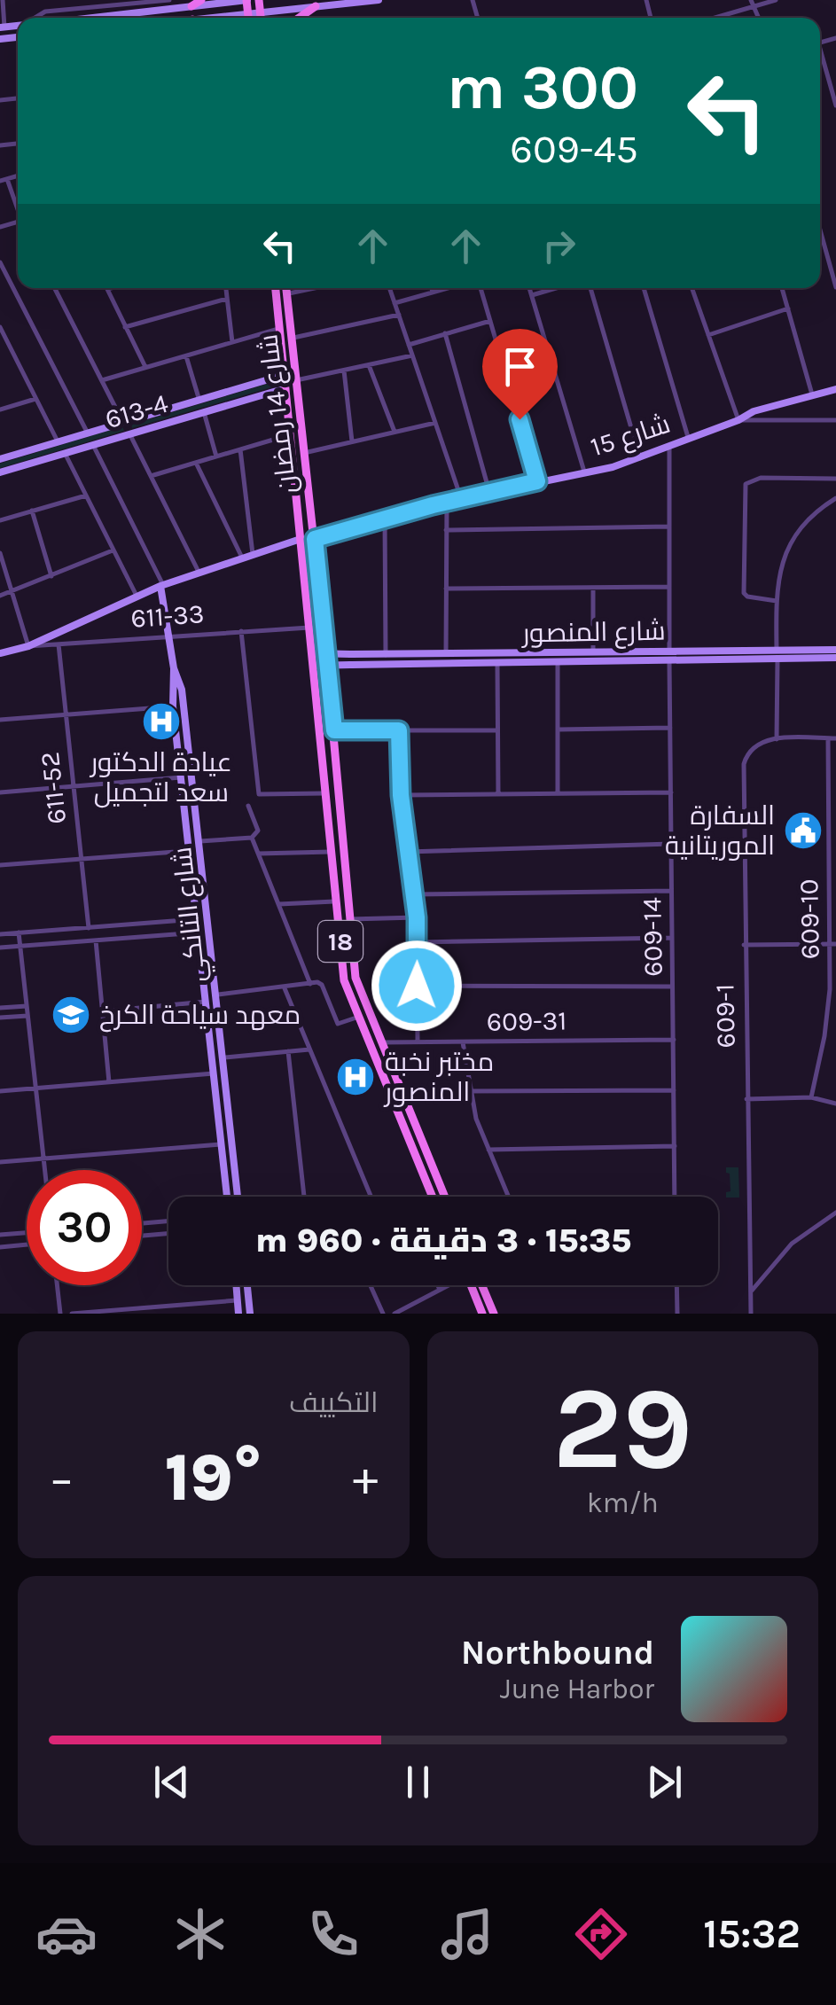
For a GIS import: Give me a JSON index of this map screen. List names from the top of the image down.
{
  "streets": {
    "main road": ["شارع 14 رمضان", "18"],
    "street": [
      "613-4",
      "شارع 15",
      "611-33",
      "شارع المنصور",
      "611-52",
      "شارع التانكي",
      "609-10",
      "609-14",
      "609-1",
      "609-31"
    ]
  },
  "crossings": [
    ["613-4", "شارع 14 رمضان"],
    ["شارع 14 رمضان", "شارع 15"],
    ["شارع 14 رمضان", "611-33"],
    ["شارع 14 رمضان", "شارع المنصور"],
    ["شارع 14 رمضان", "609-31"],
    ["611-33", "611-52"],
    ["611-33", "شارع التانكي"],
    ["شارع المنصور", "609-14"],
    ["609-14", "609-31"]
  ],
  "places": {
    "hospital": ["عيادة الدكتور سعد لتجميل", "مختبر نخبة المنصور"],
    "public building": ["السفارة الموريتانية"],
    "school or university": ["معهد سياحة الكرخ"]
  },
  "page": {
    "turn": ["300 m", "609-45"],
    "limit": "30",
    "trip": "15:35 · 3 دقيقة · 960 m",
    "tile": [
      ["29", "km/h"],
      "التكييف"
    ],
    "heat": ["−", "19°", "+"],
    "song": ["Northbound", "June Harbor"],
    "tabs": "15:32"
  }
}
